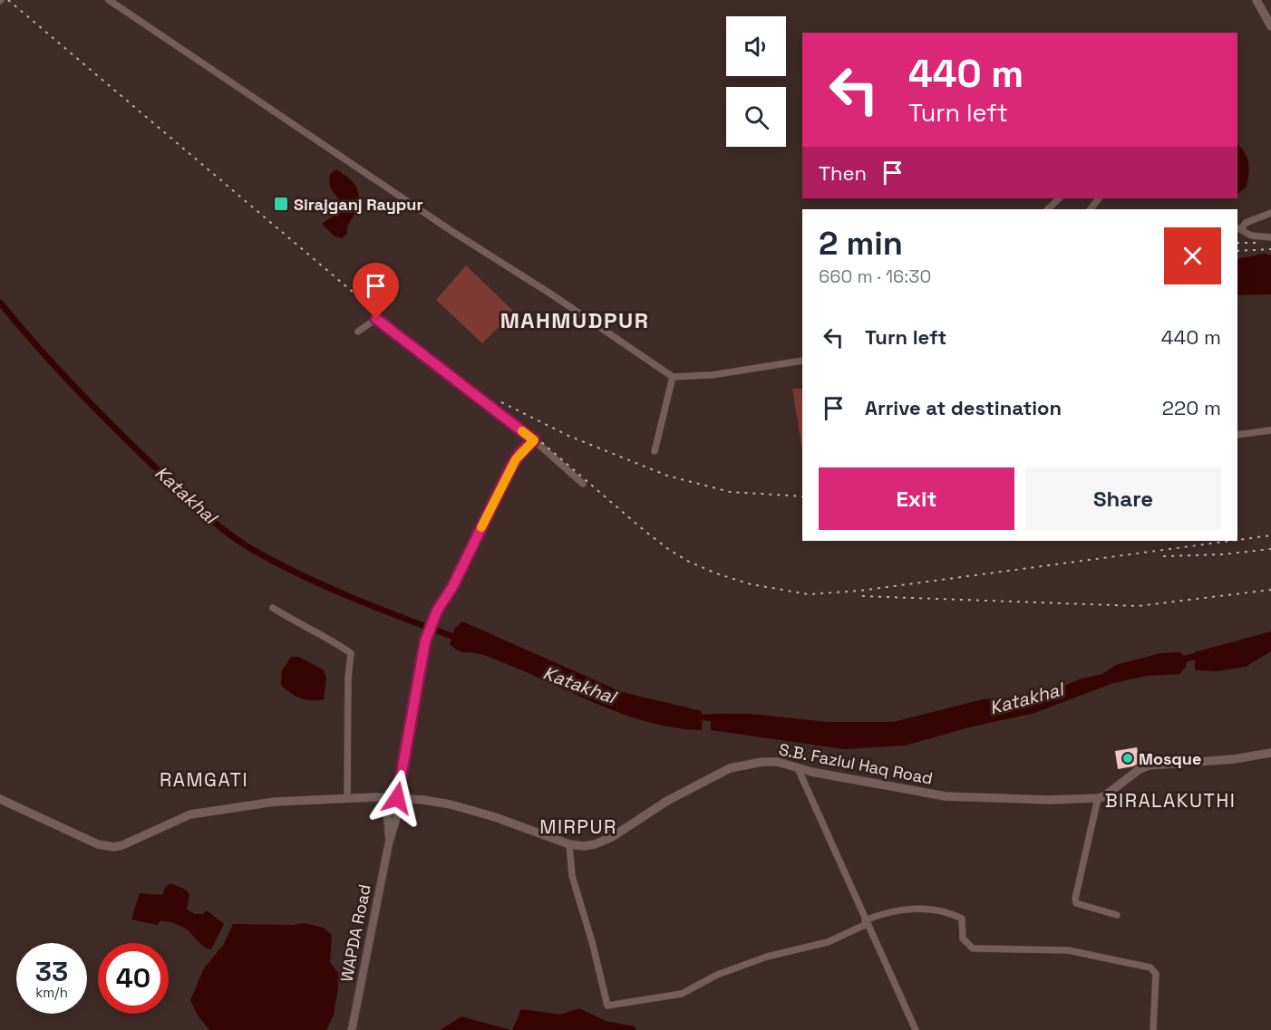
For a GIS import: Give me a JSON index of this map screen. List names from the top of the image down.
{
  "streets": {
    "main road": ["S.B. Fazlul Haq Road"],
    "street": ["WAPDA Road"]
  },
  "crossings": [
    ["S.B. Fazlul Haq Road", "WAPDA Road"]
  ],
  "districts": [
    "MAHMUDPUR",
    "RAMGATI",
    "BIRALAKUTHI",
    "MIRPUR"
  ],
  "water": ["Katakhal"],
  "places": {
    "transit": ["Sirajganj Raypur"],
    "other": ["Mosque"]
  },
  "page": {
    "turn": ["440 m", "Turn left"],
    "then": "Then",
    "heading": ["2 min", "660 m · 16:30"],
    "list": [
      {
        "name": "Turn left",
        "value": "440 m"
      },
      {
        "name": "Arrive at destination",
        "value": "220 m"
      }
    ],
    "buttons": ["Exit", "Share"],
    "speed": "33 km/h",
    "limit": "40"
  }
}
